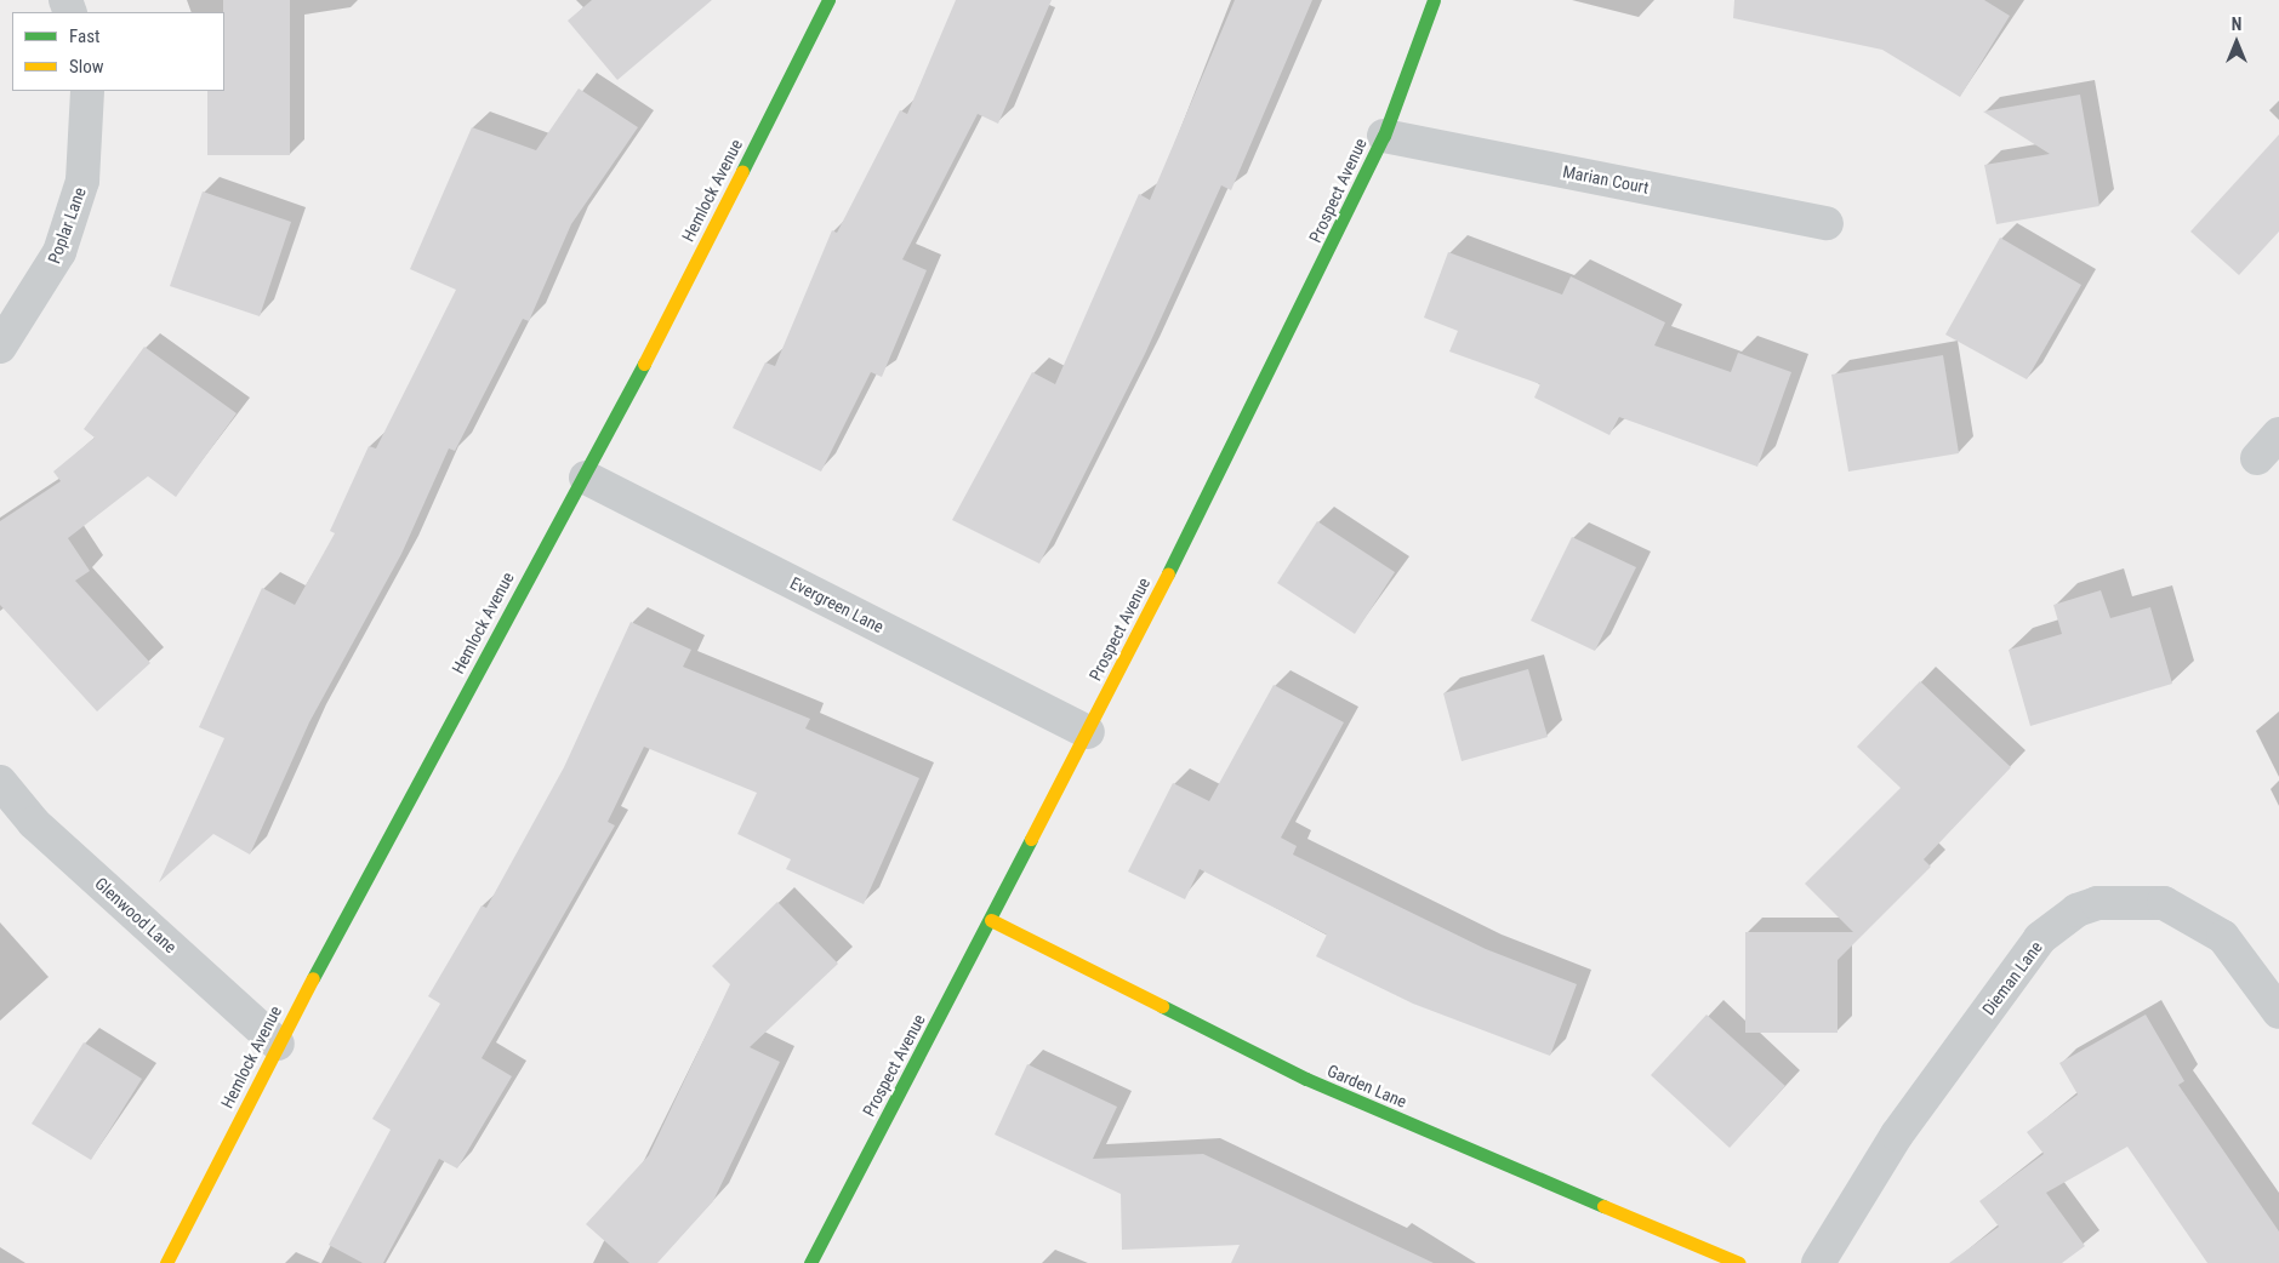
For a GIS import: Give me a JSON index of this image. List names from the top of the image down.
{
  "streets": {
    "street": [
      "Marian Court",
      "Hemlock Avenue",
      "Prospect Avenue",
      "Poplar Lane",
      "Evergreen Lane",
      "Glenwood Lane",
      "Dieman Lane",
      "Garden Lane"
    ]
  },
  "crossings": [
    ["Marian Court", "Prospect Avenue"],
    ["Hemlock Avenue", "Evergreen Lane"],
    ["Hemlock Avenue", "Glenwood Lane"],
    ["Prospect Avenue", "Evergreen Lane"],
    ["Prospect Avenue", "Garden Lane"]
  ],
  "legend": ["Fast", "Slow"],
  "north": "top"
}
